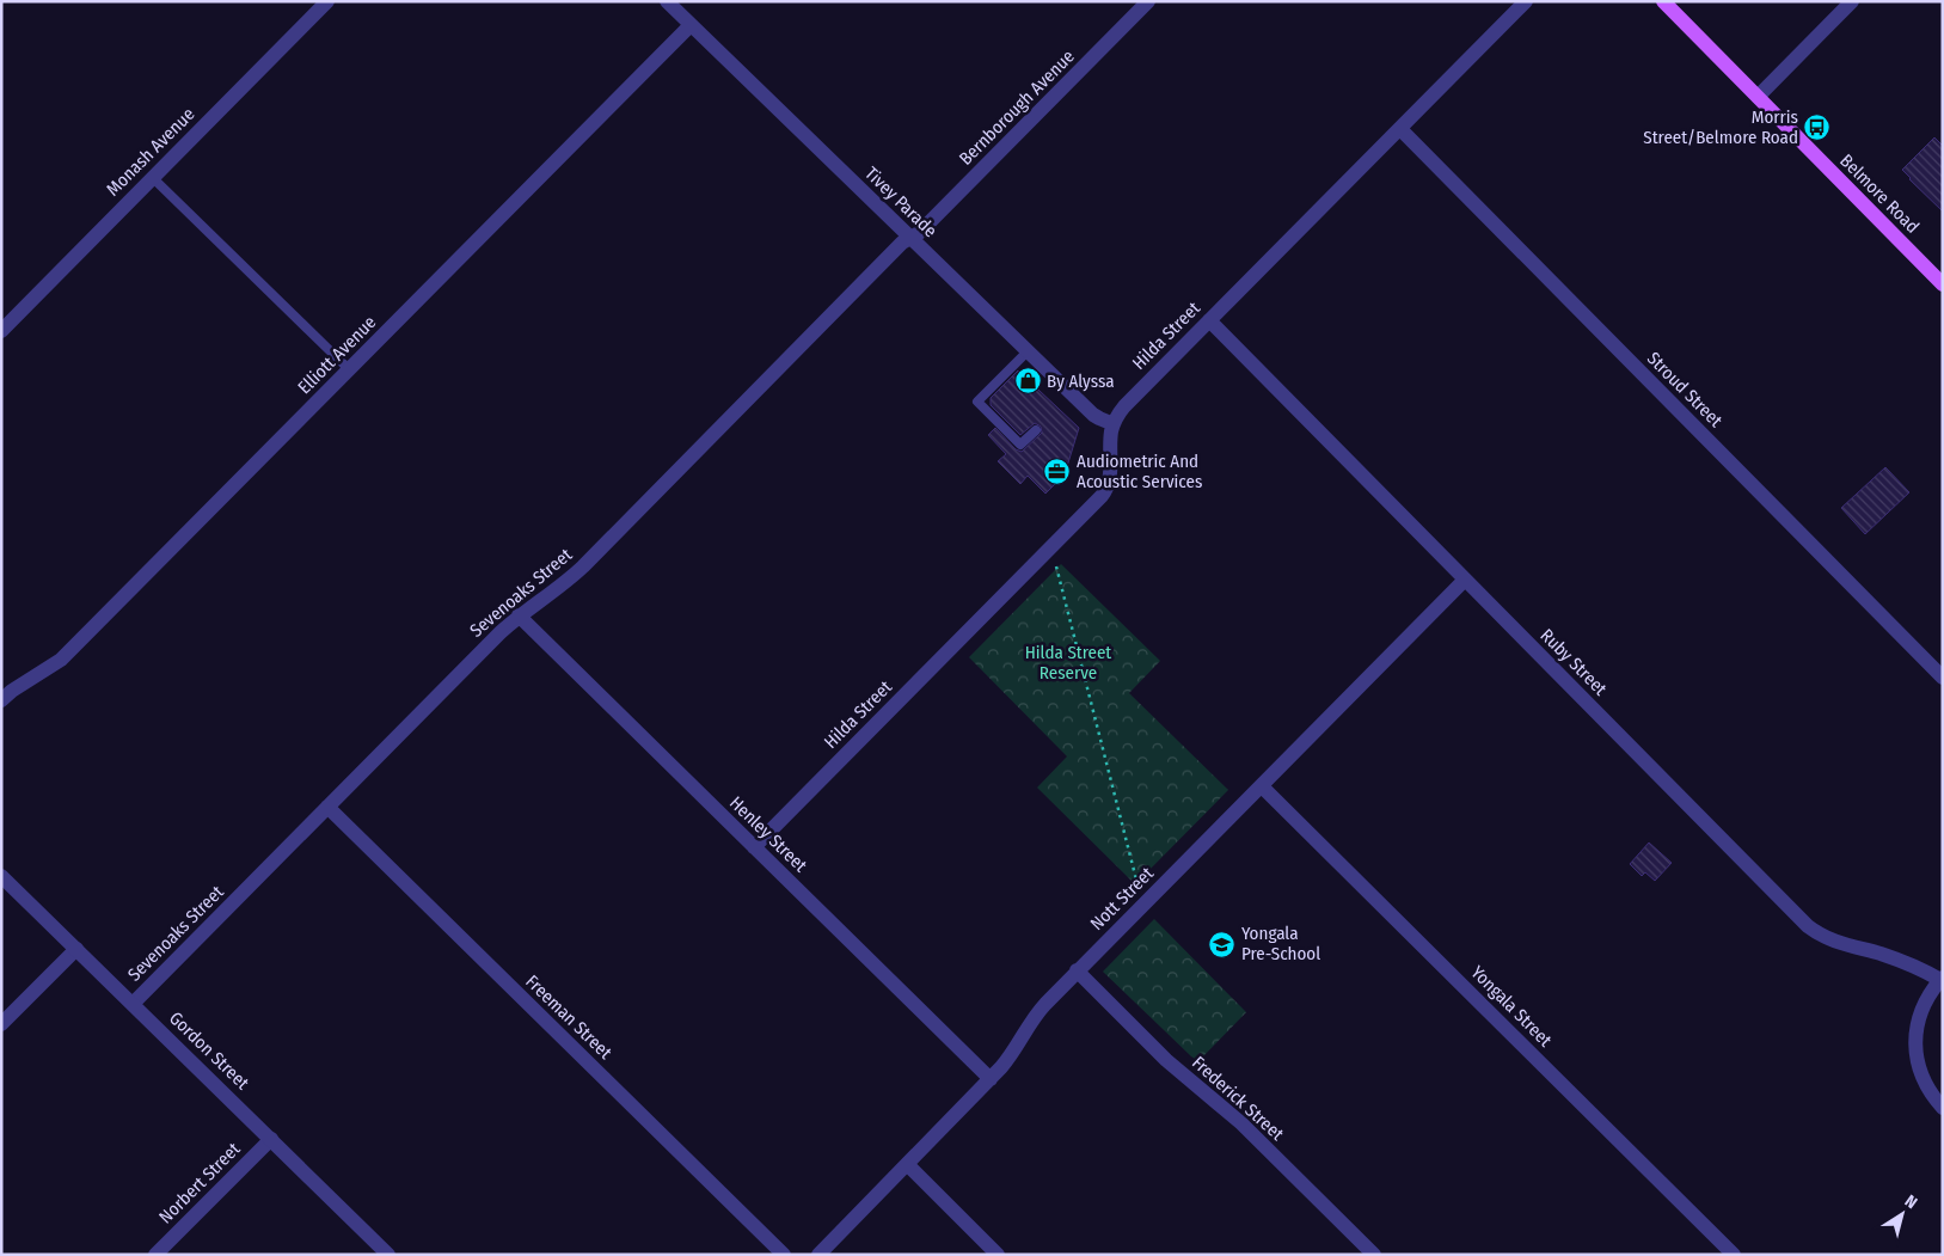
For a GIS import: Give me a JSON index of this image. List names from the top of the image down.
{
  "streets": {
    "main road": ["Belmore Road"],
    "street": [
      "Bernborough Avenue",
      "Monash Avenue",
      "Tivey Parade",
      "Hilda Street",
      "Elliott Avenue",
      "Stroud Street",
      "Sevenoaks Street",
      "Ruby Street",
      "Henley Street",
      "Nott Street",
      "Yongala Street",
      "Freeman Street",
      "Gordon Street",
      "Frederick Street",
      "Norbert Street"
    ]
  },
  "crossings": [
    ["Bernborough Avenue", "Tivey Parade"],
    ["Bernborough Avenue", "Sevenoaks Street"],
    ["Tivey Parade", "Hilda Street"],
    ["Tivey Parade", "Elliott Avenue"],
    ["Tivey Parade", "Sevenoaks Street"],
    ["Hilda Street", "Stroud Street"],
    ["Hilda Street", "Ruby Street"],
    ["Hilda Street", "Henley Street"],
    ["Sevenoaks Street", "Henley Street"],
    ["Sevenoaks Street", "Freeman Street"],
    ["Sevenoaks Street", "Gordon Street"],
    ["Ruby Street", "Nott Street"],
    ["Henley Street", "Nott Street"],
    ["Nott Street", "Yongala Street"],
    ["Nott Street", "Frederick Street"],
    ["Gordon Street", "Norbert Street"]
  ],
  "parks": ["Hilda Street Reserve"],
  "places": {
    "bus stop": ["Morris Street/Belmore Road"],
    "shop": ["By Alyssa"],
    "office": ["Audiometric And Acoustic Services"],
    "school or university": ["Yongala Pre-School"]
  },
  "north": "top right"
}
